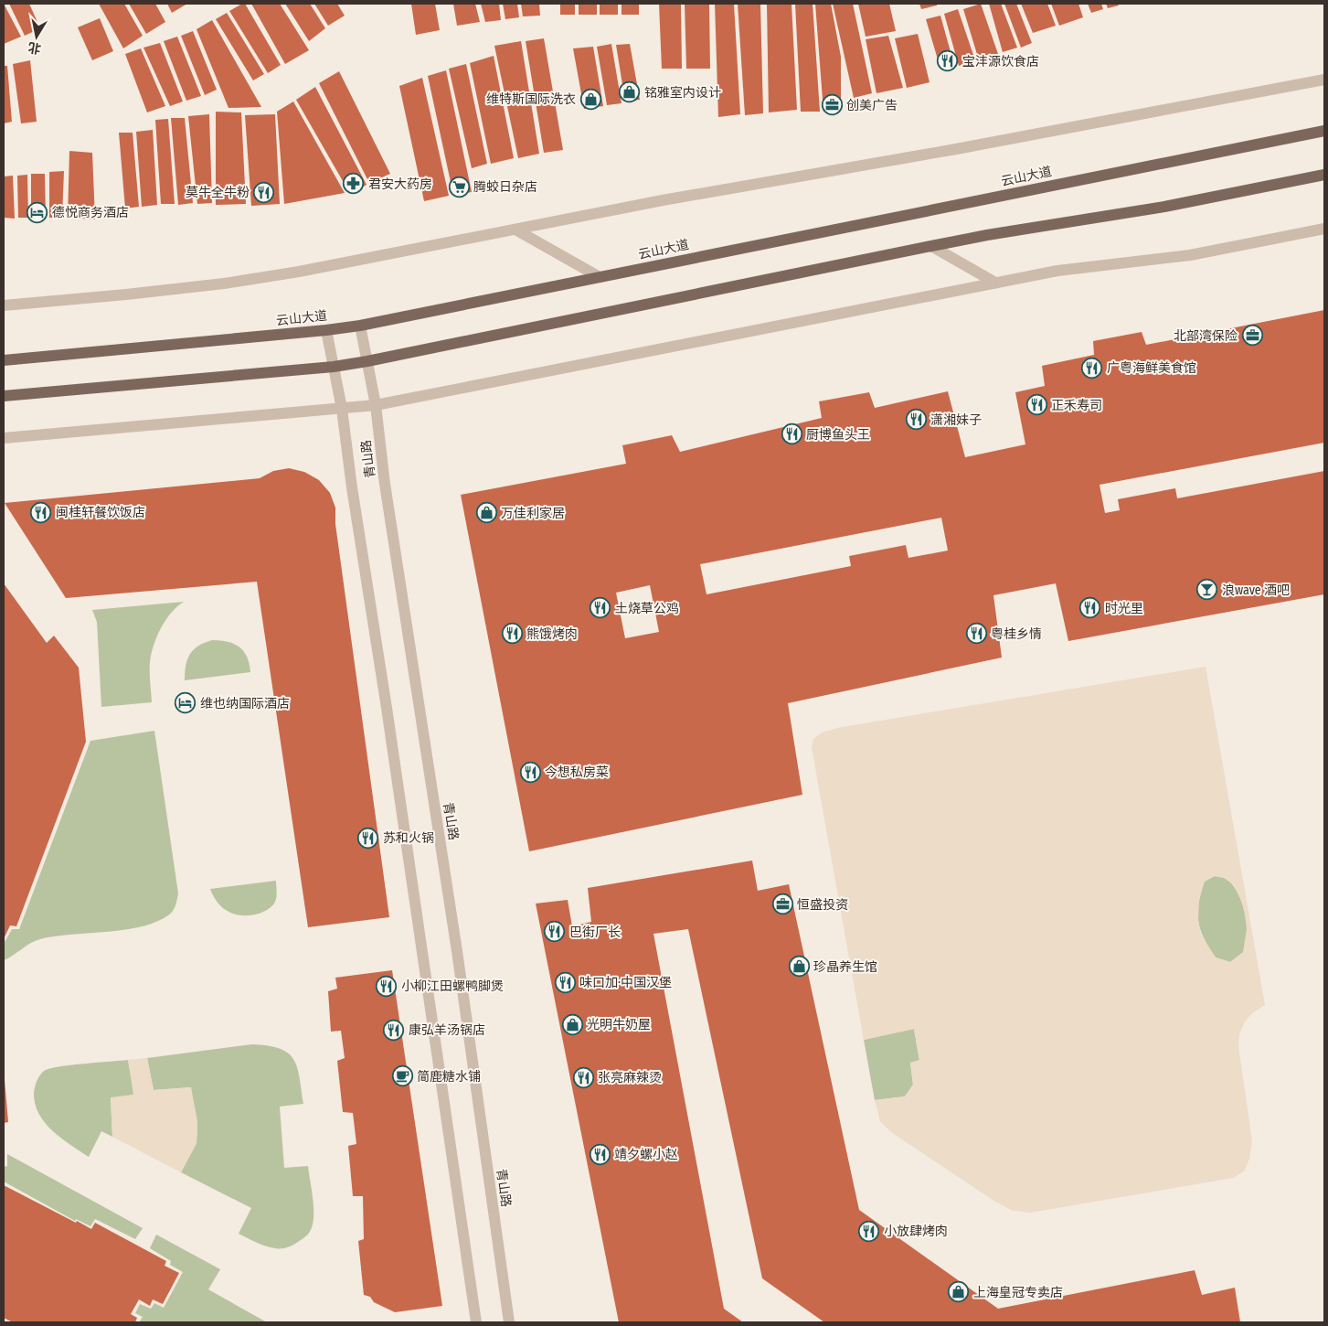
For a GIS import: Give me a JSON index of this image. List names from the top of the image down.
{
  "streets": {
    "main road": ["云山大道"],
    "street": ["青山路"]
  },
  "crossings": [
    ["云山大道", "青山路"]
  ],
  "places": {
    "restaurant": [
      "宝沣源饮食店",
      "莫牛全牛粉",
      "广粤海鲜美食馆",
      "正禾寿司",
      "潇湘妹子",
      "厨博鱼头王",
      "闽桂轩餐饮饭店",
      "土烧草公鸡",
      "时光里",
      "熊饿烤肉",
      "粤桂乡情",
      "今想私房菜",
      "苏和火锅",
      "巴街厂长",
      "味口加·中国汉堡",
      "小柳江田螺鸭脚煲",
      "康弘羊汤锅店",
      "张亮麻辣烫",
      "靖夕螺小赵",
      "小放肆烤肉"
    ],
    "shop": [
      "铭雅室内设计",
      "维特斯国际洗衣",
      "万佳利家居",
      "珍晶养生馆",
      "光明牛奶屋",
      "上海皇冠专卖店"
    ],
    "office": ["创美广告", "北部湾保险", "恒盛投资"],
    "pharmacy": ["君安大药房"],
    "supermarket": ["腾蛟日杂店"],
    "hotel": ["德悦商务酒店", "维也纳国际酒店"],
    "bar": ["浪wave 酒吧"],
    "cafe": ["简鹿糖水铺"]
  },
  "north": "bottom"
}
